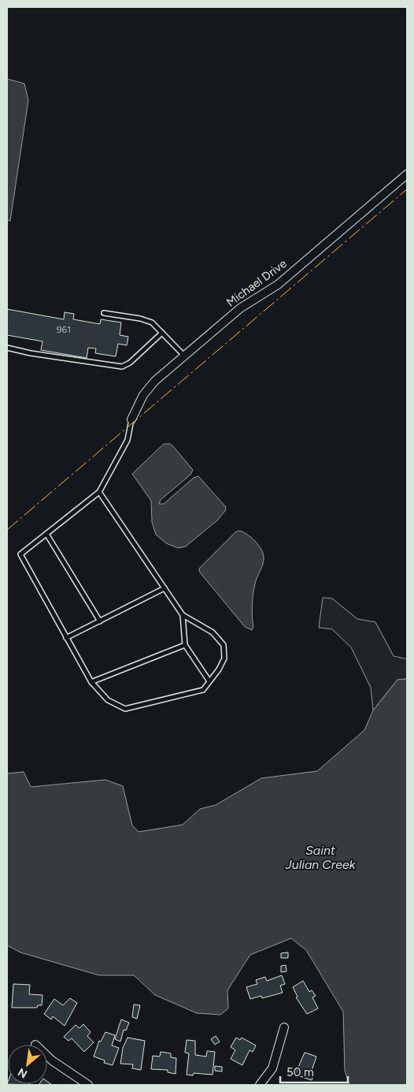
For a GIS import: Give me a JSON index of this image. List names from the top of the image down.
{
  "streets": {
    "street": ["Michael Drive"]
  },
  "water": ["Saint Julian Creek"],
  "house_numbers": ["961"],
  "scale_bar": "50 m",
  "north": "bottom left"
}
